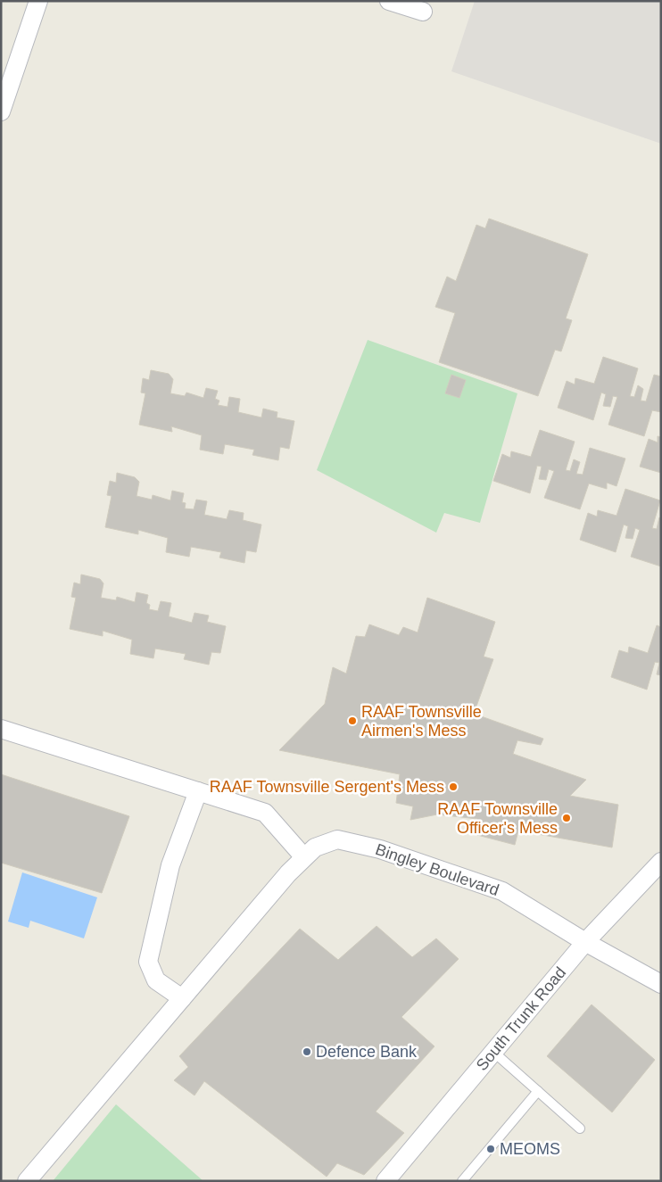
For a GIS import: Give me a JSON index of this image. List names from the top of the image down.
{
  "streets": {
    "street": ["Bingley Boulevard", "South Trunk Road"]
  },
  "crossings": [
    ["Bingley Boulevard", "South Trunk Road"]
  ],
  "places": [
    "RAAF Townsville Airmen's Mess",
    "RAAF Townsville Sergent's Mess",
    "RAAF Townsville Officer's Mess",
    "Defence Bank",
    "MEOMS"
  ]
}
